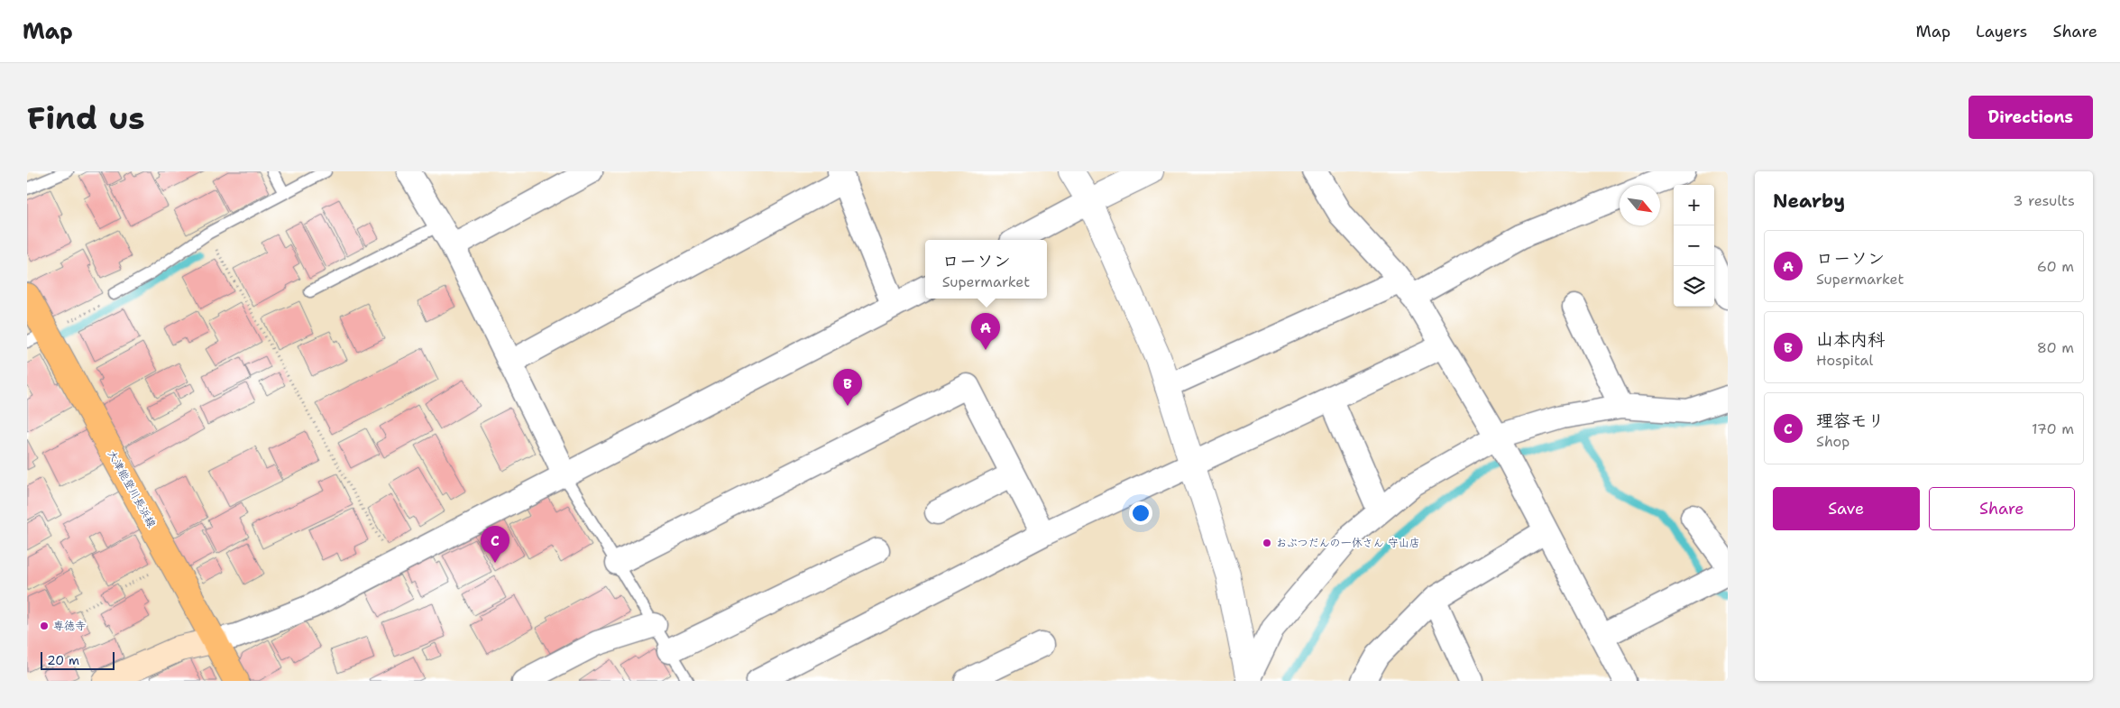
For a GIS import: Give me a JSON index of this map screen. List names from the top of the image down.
{
  "streets": {
    "main road": ["大津能登川長浜線"]
  },
  "places": ["おぶつだんの一休さん 守山店", "専徳寺"],
  "scale_bar": "20 m",
  "north": "bottom right",
  "page": {
    "header": "Map",
    "nav": ["Map", "Layers", "Share"],
    "buttons": [
      "Directions",
      ["Save", "Share"]
    ],
    "title": "Find us",
    "heading": ["Nearby", "3 results"],
    "map_buttons": ["+", "−"],
    "list": [
      {
        "mark": "A",
        "name": "ローソン",
        "note": "Supermarket",
        "value": "60 m"
      },
      {
        "mark": "B",
        "name": "山本内科",
        "note": "Hospital",
        "value": "80 m"
      },
      {
        "mark": "C",
        "name": "理容モリ",
        "note": "Shop",
        "value": "170 m"
      }
    ],
    "popup": ["ローソン", "Supermarket"],
    "pins": ["A", "B", "C"],
    "scale": "20 m"
  }
}
